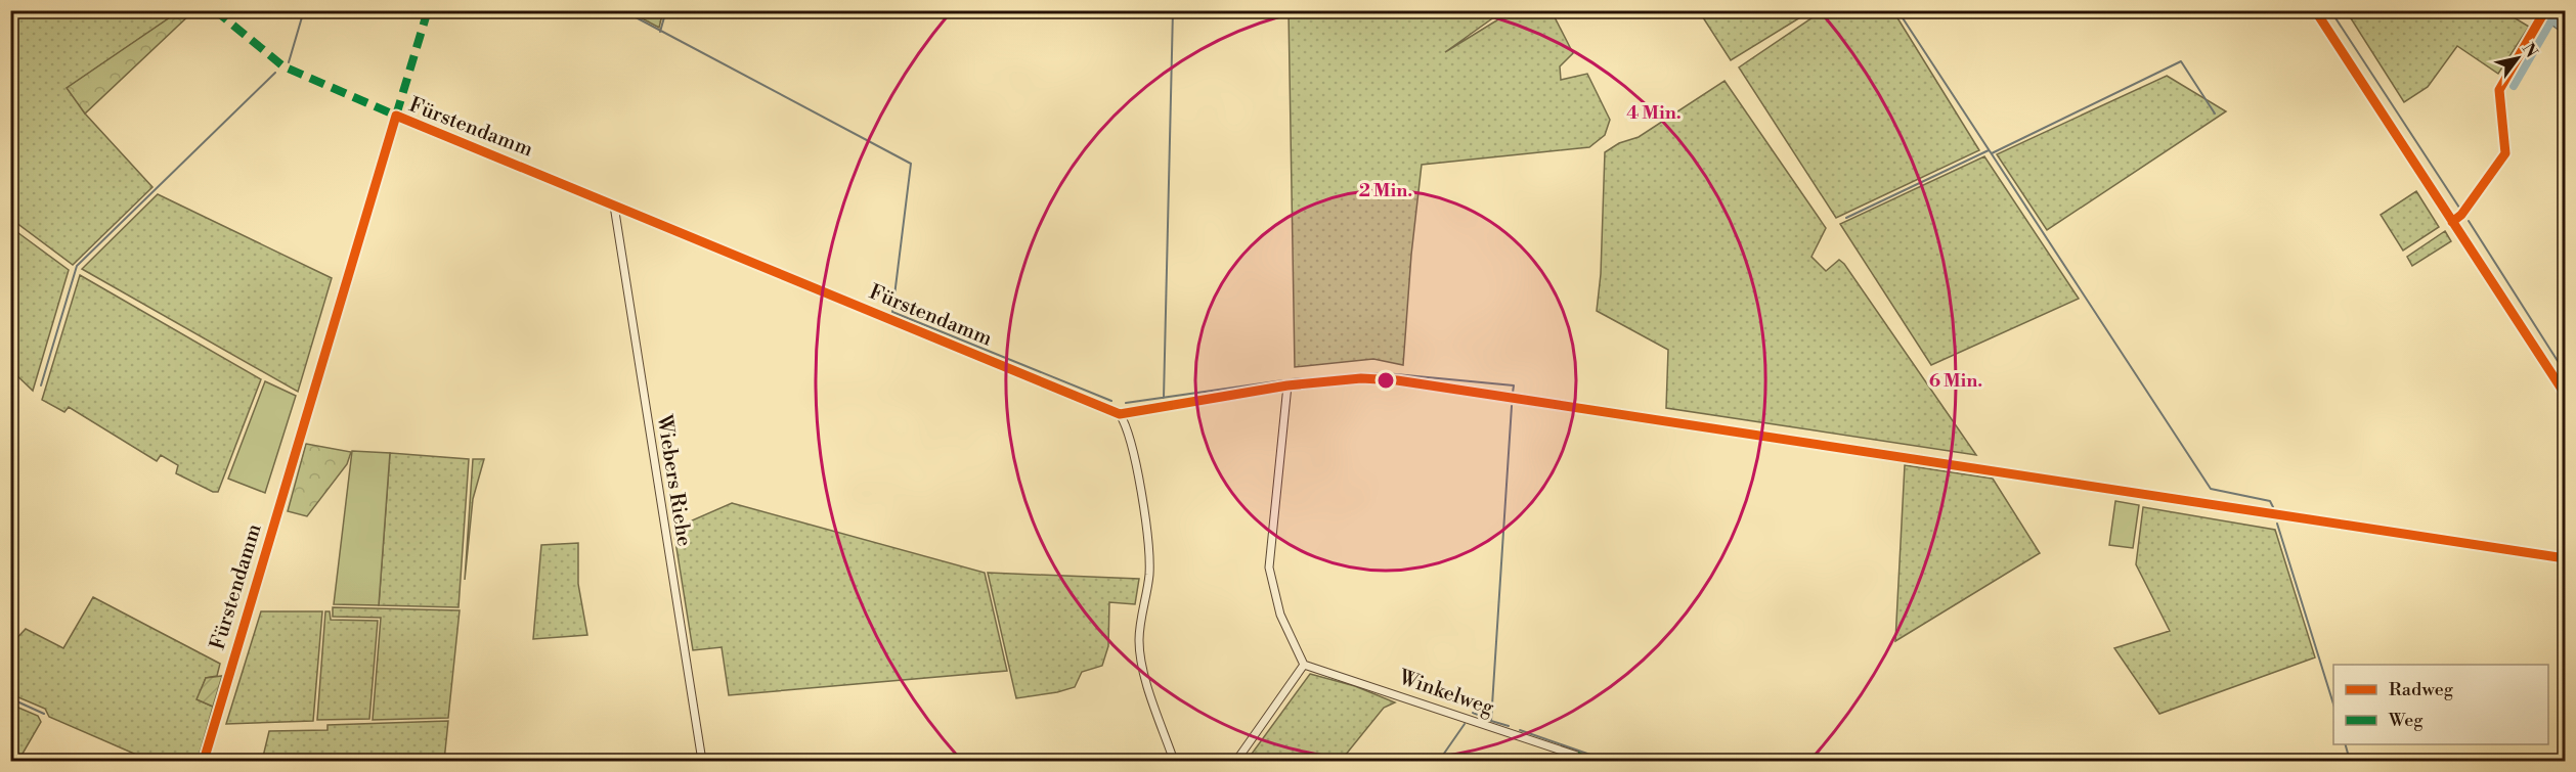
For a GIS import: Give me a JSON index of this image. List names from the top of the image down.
{
  "streets": {
    "street": ["Fürstendamm", "Wiebers Riehe", "Winkelweg"]
  },
  "crossings": [
    ["Fürstendamm", "Wiebers Riehe"]
  ],
  "legend": ["Radweg", "Weg"],
  "north": "top right",
  "rings": ["4 Min.", "2 Min.", "6 Min."]
}
